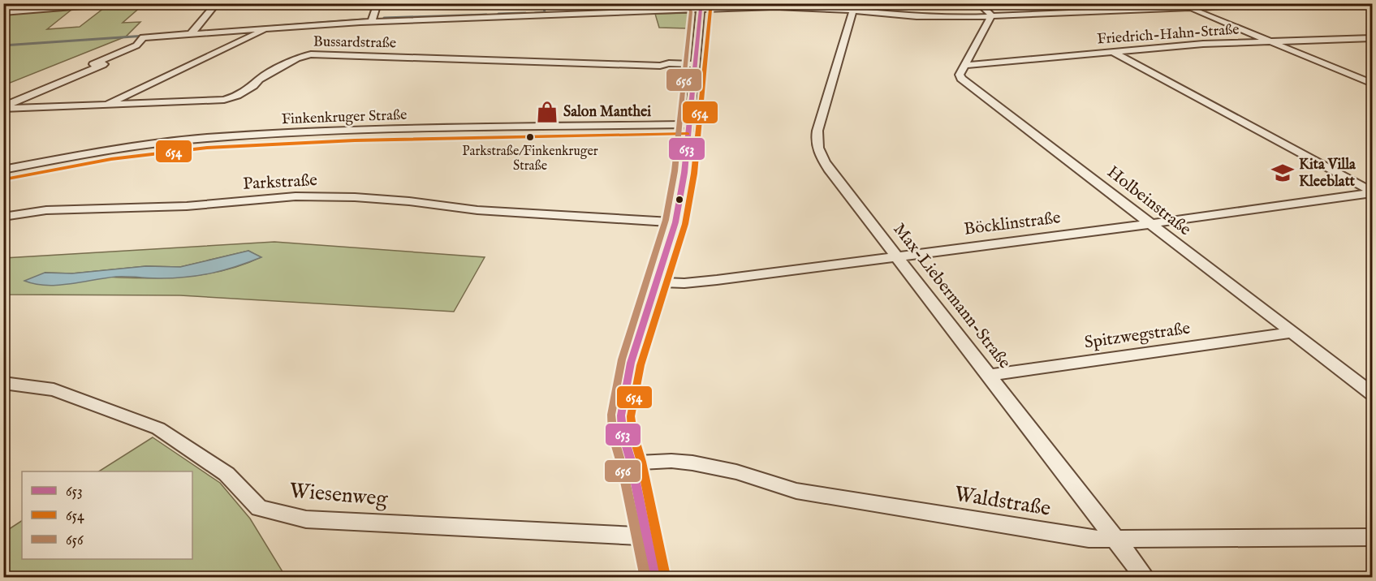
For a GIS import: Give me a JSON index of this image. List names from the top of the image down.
{
  "streets": {
    "street": [
      "Friedrich-Hahn-Straße",
      "Bussardstraße",
      "Finkenkruger Straße",
      "Parkstraße",
      "Holbeinstraße",
      "Böcklinstraße",
      "Max-Liebermann-Straße",
      "Spitzwegstraße",
      "Wiesenweg",
      "Waldstraße"
    ]
  },
  "crossings": [
    ["Friedrich-Hahn-Straße", "Holbeinstraße"],
    ["Holbeinstraße", "Böcklinstraße"],
    ["Holbeinstraße", "Spitzwegstraße"],
    ["Böcklinstraße", "Max-Liebermann-Straße"],
    ["Max-Liebermann-Straße", "Spitzwegstraße"],
    ["Max-Liebermann-Straße", "Waldstraße"]
  ],
  "places": {
    "shop": ["Salon Manthei"],
    "other": ["Parkstraße/Finkenkruger Straße"],
    "school or university": ["Kita Villa Kleeblatt"]
  },
  "lines": ["transit line 653", "transit line 654", "transit line 656"],
  "legend": ["653", "654", "656"]
}
